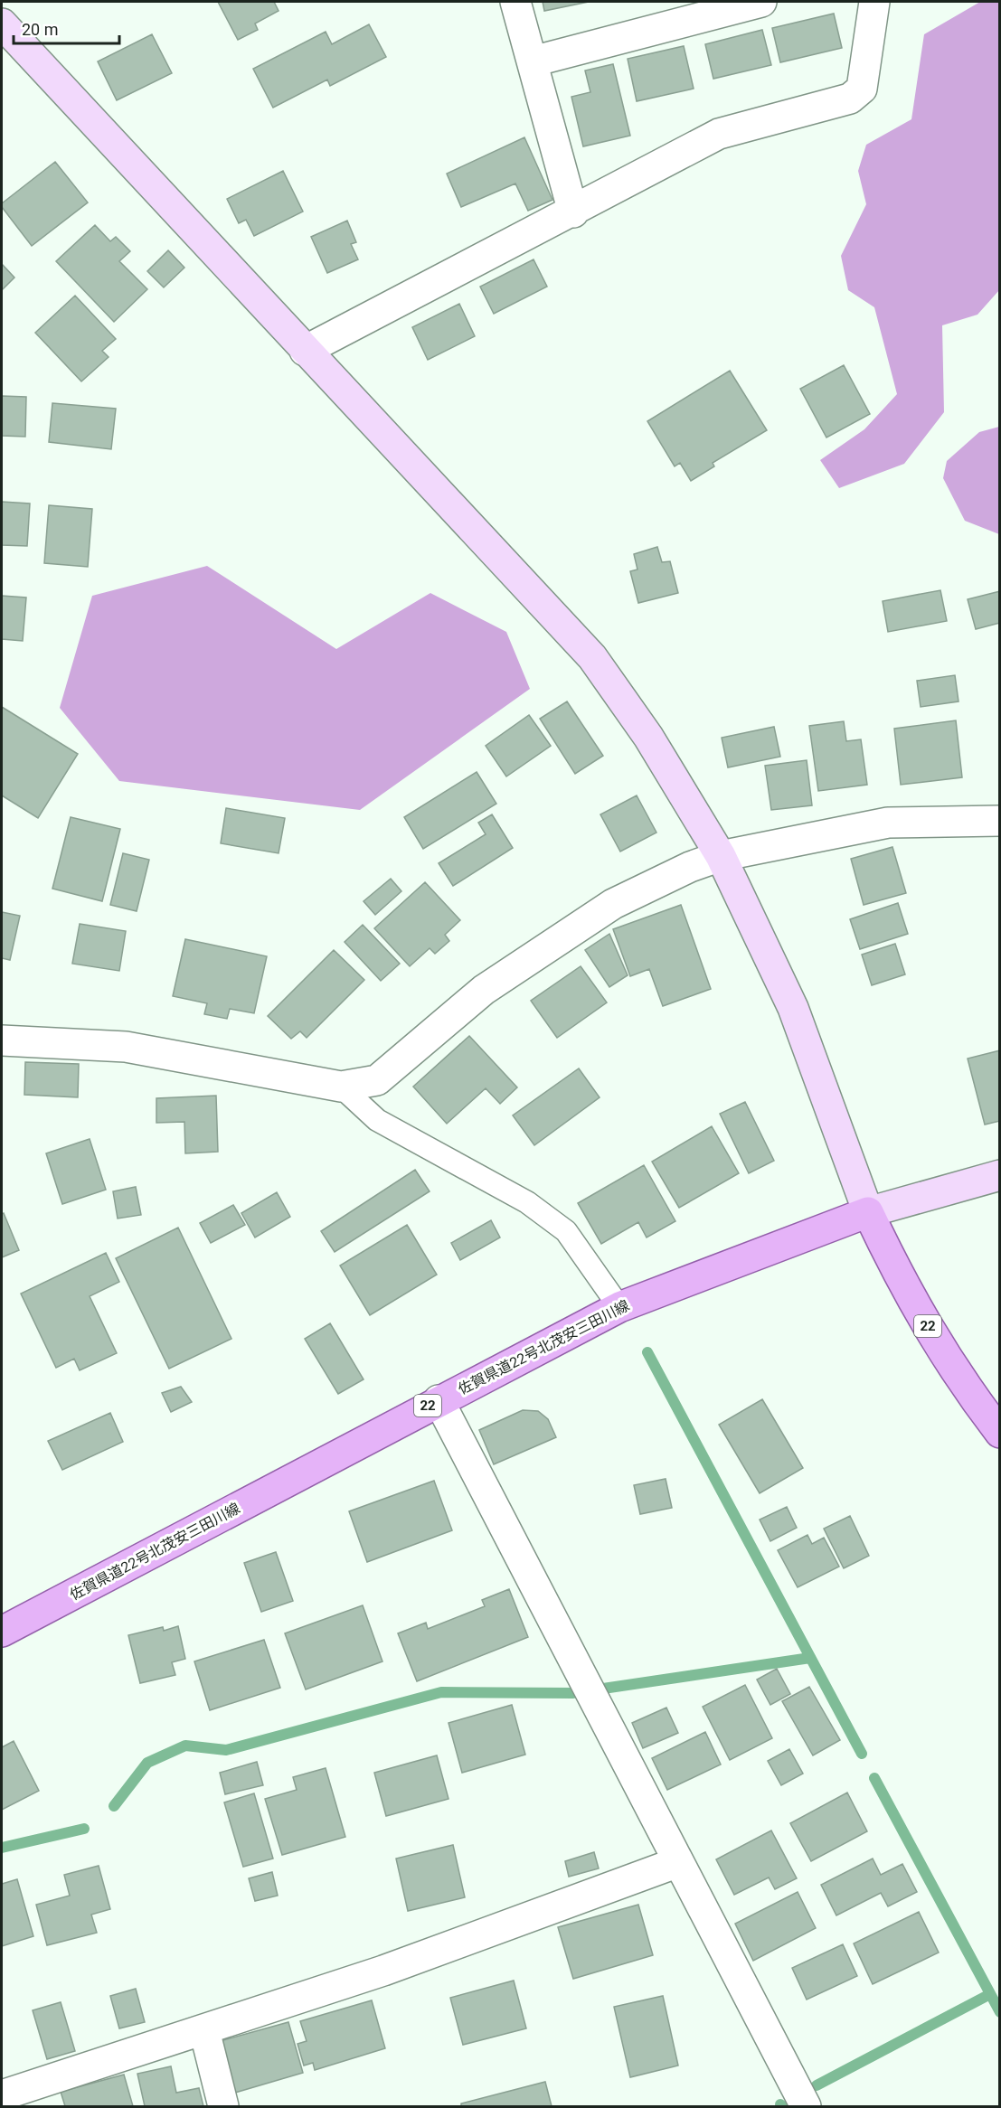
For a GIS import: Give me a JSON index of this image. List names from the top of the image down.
{
  "streets": {
    "main road": ["22", "佐賀県道22号北茂安三田川線"]
  },
  "crossings": [
    ["22", "佐賀県道22号北茂安三田川線"]
  ],
  "scale_bar": "20 m"
}
